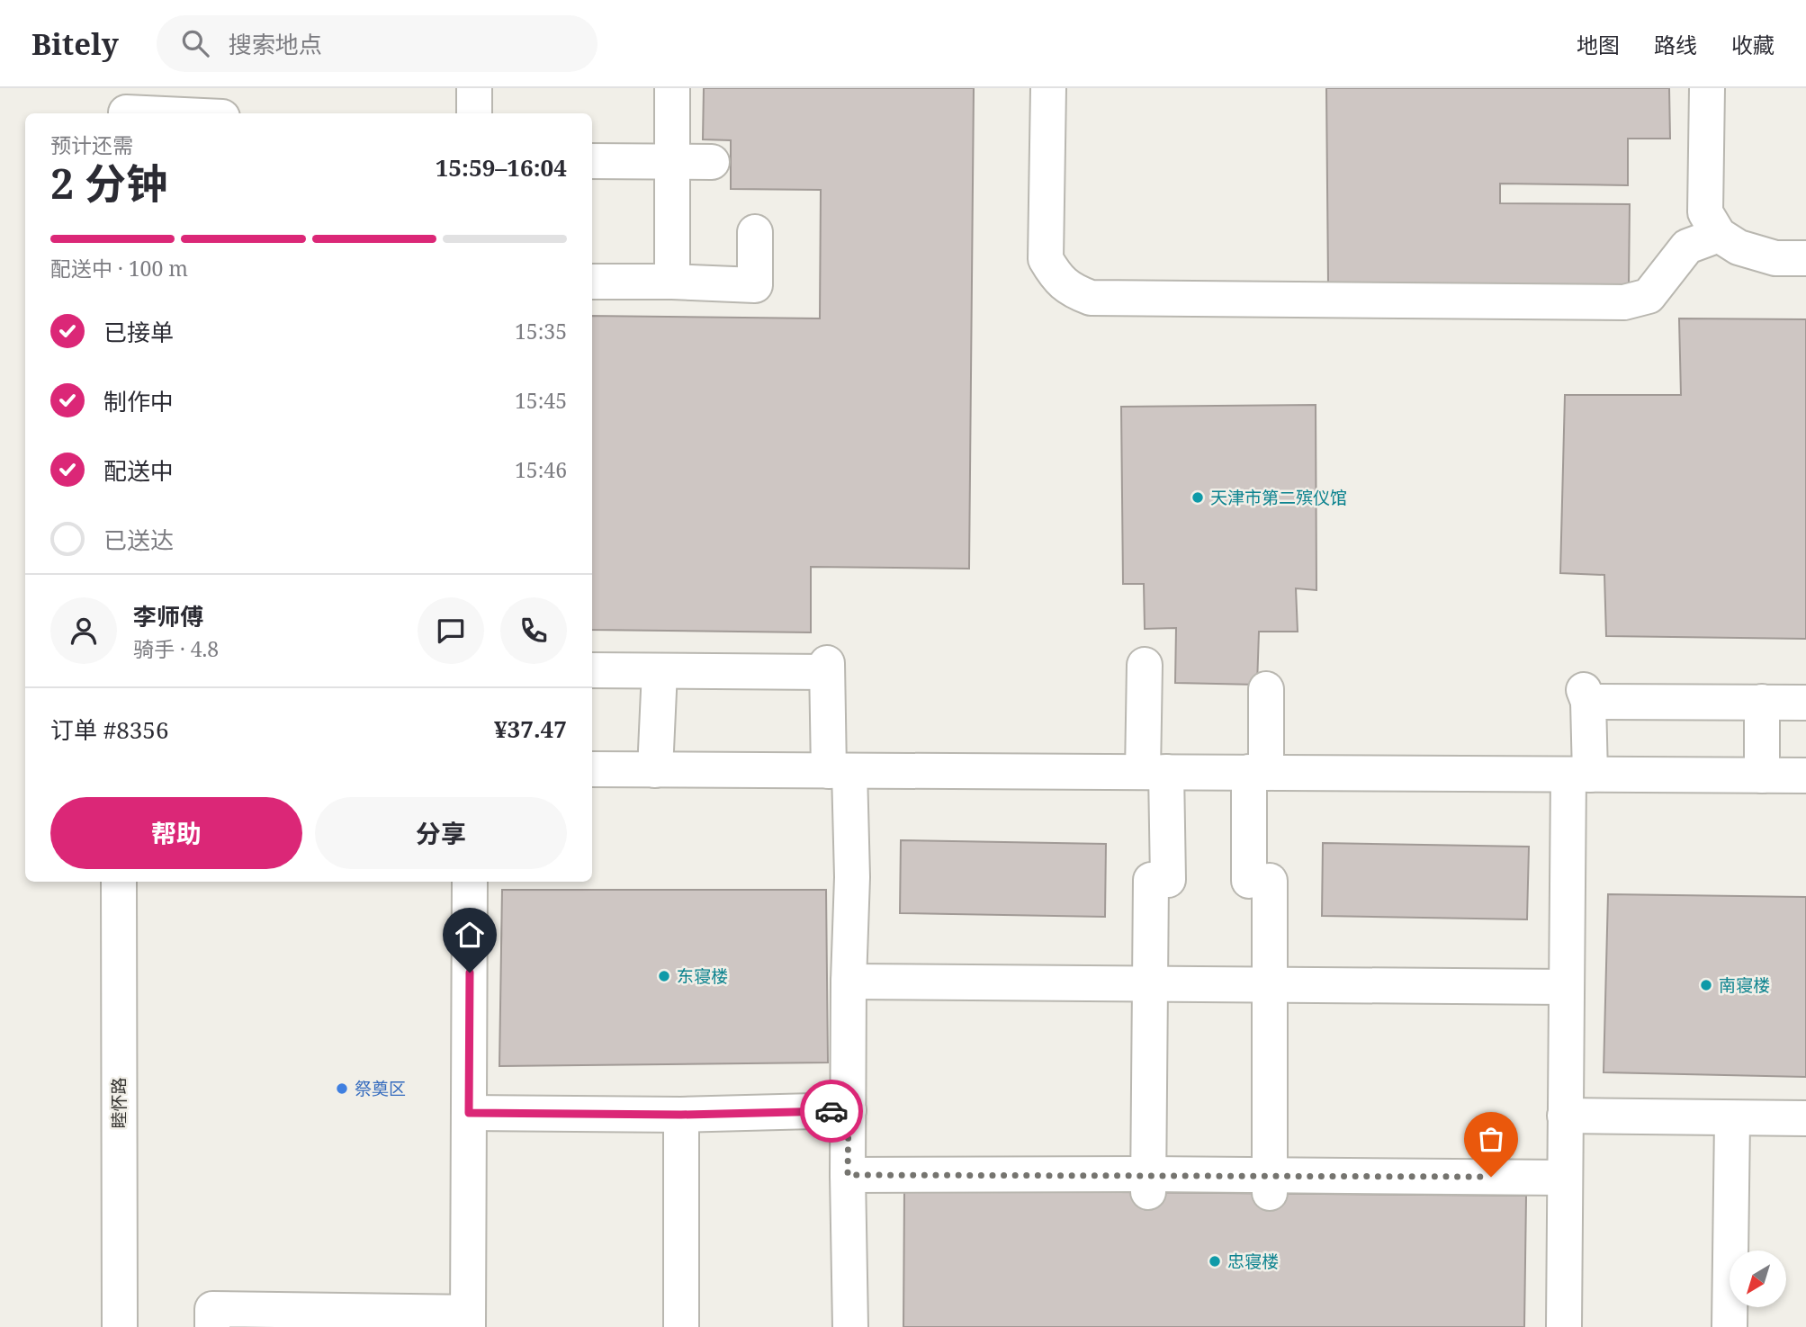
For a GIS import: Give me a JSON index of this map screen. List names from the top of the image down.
{
  "streets": {
    "street": ["睦怀路"]
  },
  "places": [
    "天津市第二殡仪馆",
    "东寝楼",
    "南寝楼",
    "祭奠区",
    "忠寝楼"
  ],
  "north": "bottom left",
  "page": {
    "header": "Bitely",
    "search": "搜索地点",
    "nav": ["地图", "路线", "收藏"],
    "heading": ["2 分钟", "预计还需", "15:59–16:04"],
    "panel": [
      "李师傅",
      "骑手 · 4.8",
      "订单 #8356",
      "¥37.47"
    ],
    "bar": "配送中 · 100 m",
    "list": [
      ["已接单", "15:35"],
      ["制作中", "15:45"],
      ["配送中", "15:46"],
      "已送达"
    ],
    "buttons": ["帮助", "分享"]
  }
}
